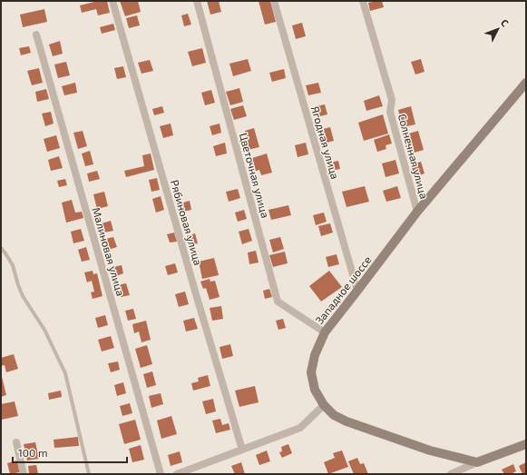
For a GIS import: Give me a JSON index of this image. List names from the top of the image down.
{
  "streets": {
    "main road": ["Западное шоссе"],
    "street": [
      "Ягодная улица",
      "Солнечная улица",
      "Цветочная улица",
      "Рябиновая улица",
      "Малиновая улица"
    ]
  },
  "crossings": [
    ["Ягодная улица", "Западное шоссе"],
    ["Солнечная улица", "Западное шоссе"],
    ["Цветочная улица", "Западное шоссе"]
  ],
  "scale_bar": "100 m",
  "north": "top right"
}
